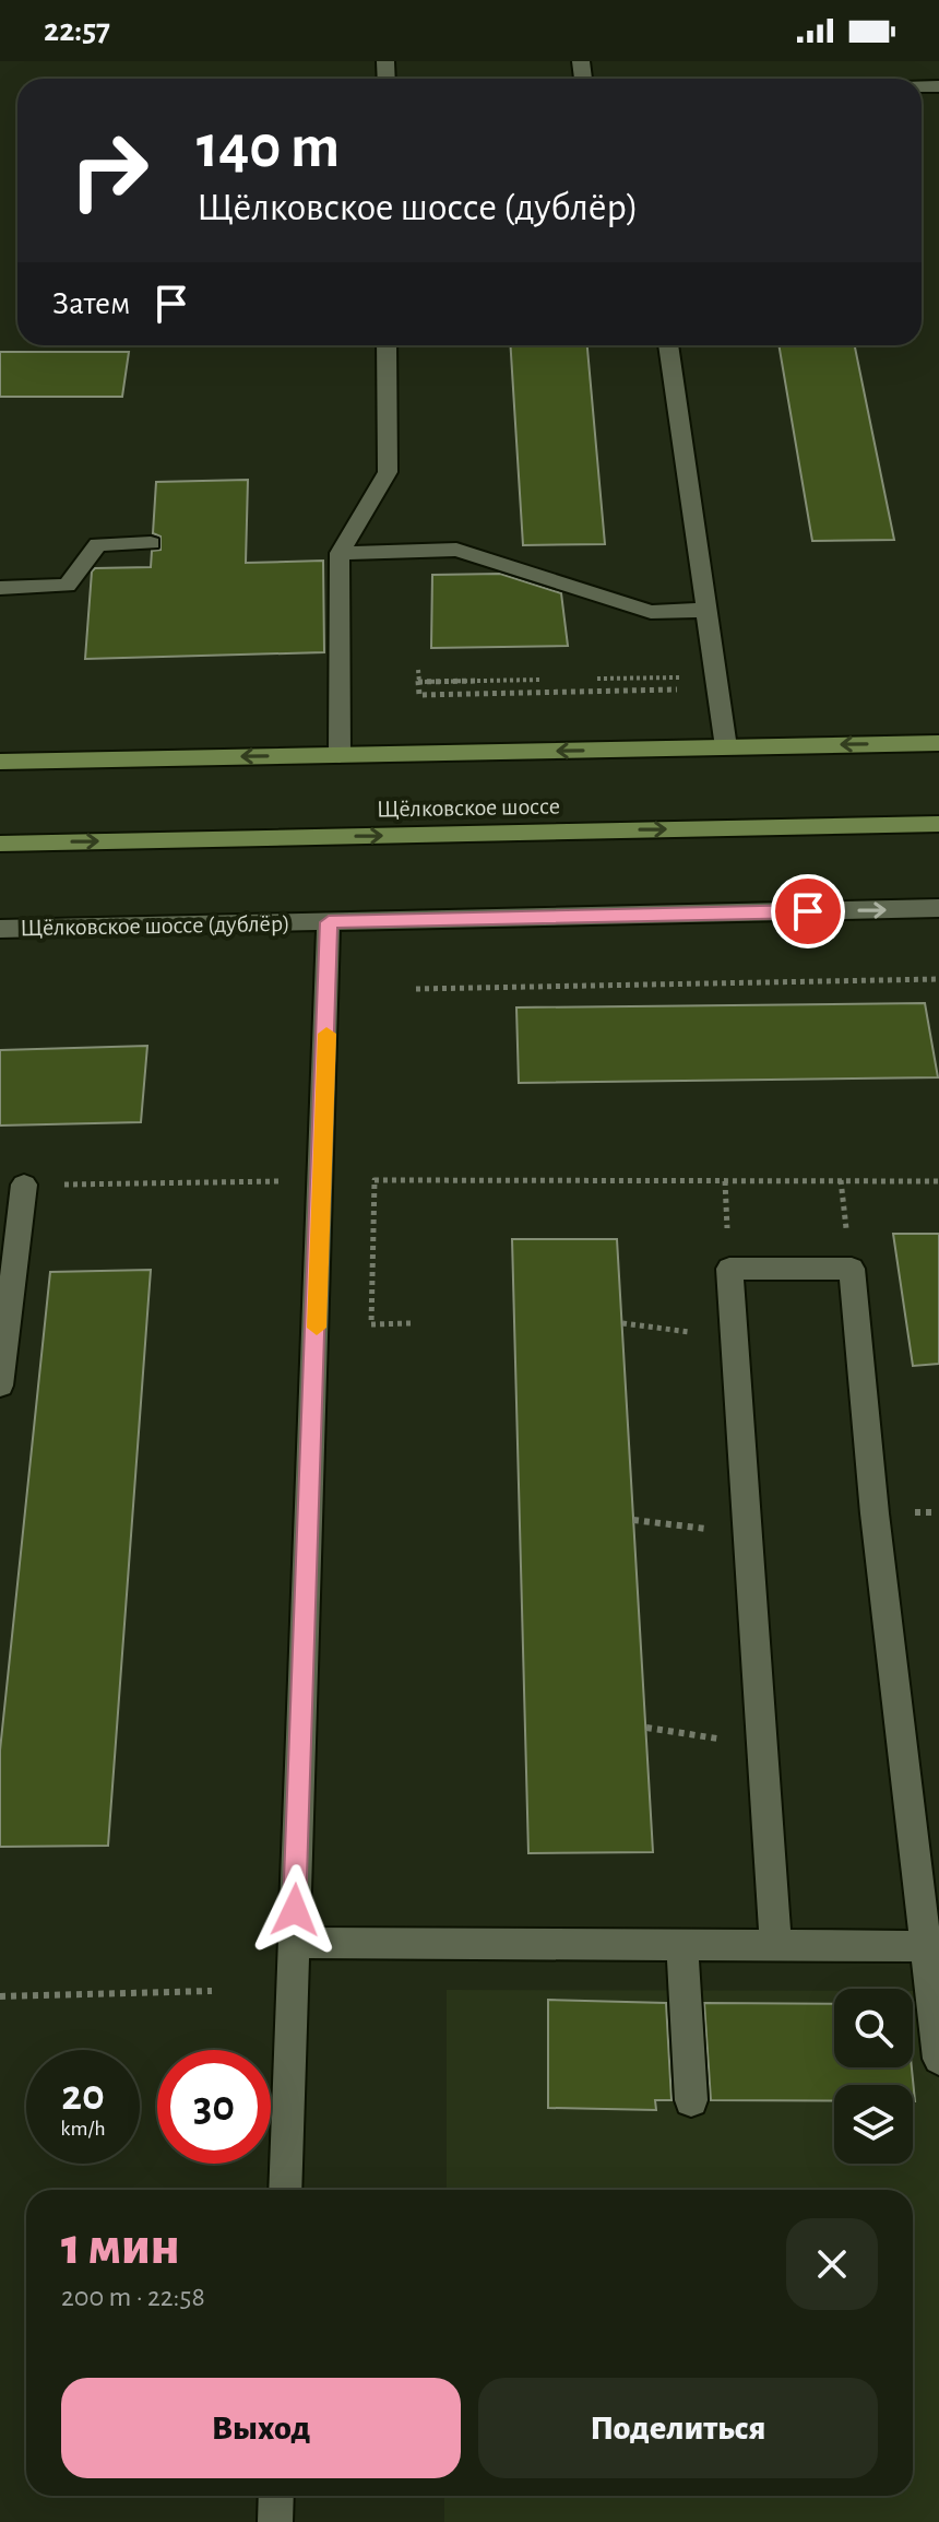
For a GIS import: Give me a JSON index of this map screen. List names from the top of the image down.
{
  "streets": {
    "main road": ["Щёлковское шоссе"],
    "street": ["Щёлковское шоссе (дублёр)"]
  },
  "one_way": ["Щёлковское шоссе (дублёр)"],
  "page": {
    "status": "22:57",
    "turn": ["140 m", "Щёлковское шоссе (дублёр)"],
    "then": "Затем",
    "speed": "20 km/h",
    "limit": "30",
    "heading": ["1 мин", "200 m · 22:58"],
    "buttons": ["Выход", "Поделиться"]
  }
}
